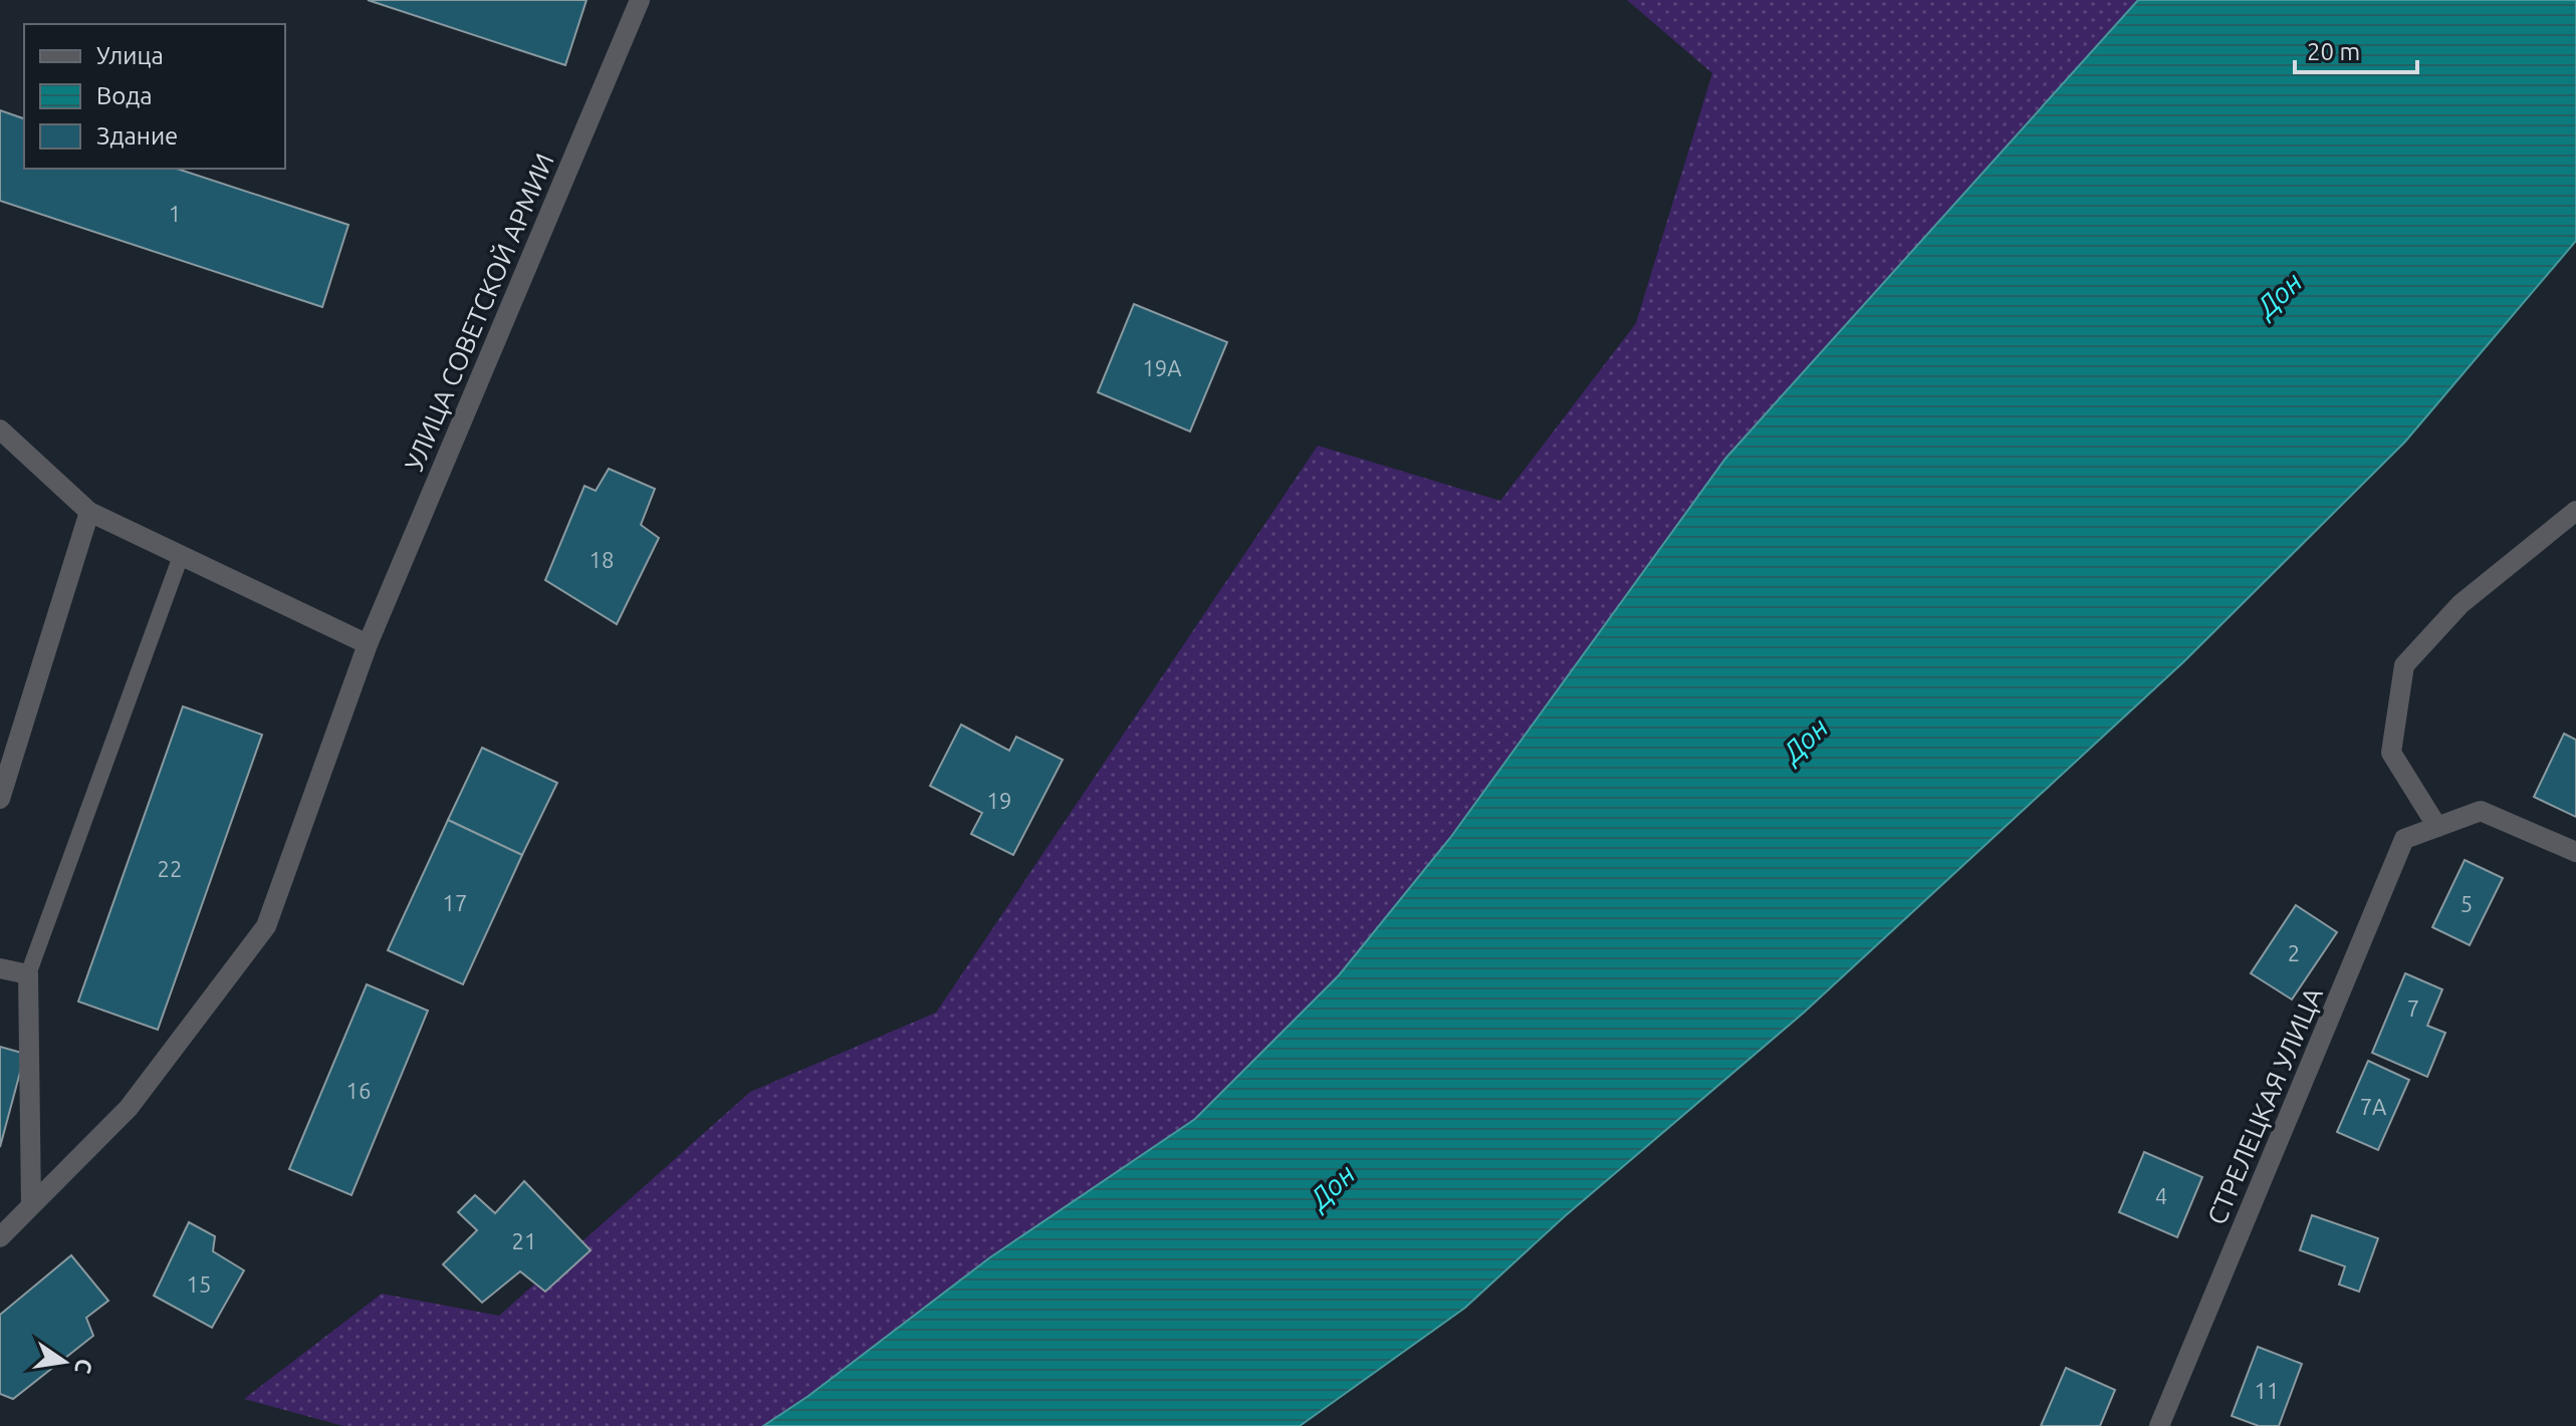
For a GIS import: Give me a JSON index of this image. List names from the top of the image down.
{
  "streets": {
    "street": ["УЛИЦА СОВЕТСКОЙ АРМИИ", "СТРЕЛЕЦКАЯ УЛИЦА"]
  },
  "water": ["Дон"],
  "house_numbers": [
    "1",
    "19А",
    "18",
    "19",
    "22",
    "17",
    "5",
    "2",
    "7",
    "16",
    "7А",
    "4",
    "21",
    "15",
    "11"
  ],
  "legend": ["Улица", "Вода", "Здание"],
  "scale_bar": "20 m",
  "north": "right"
}
